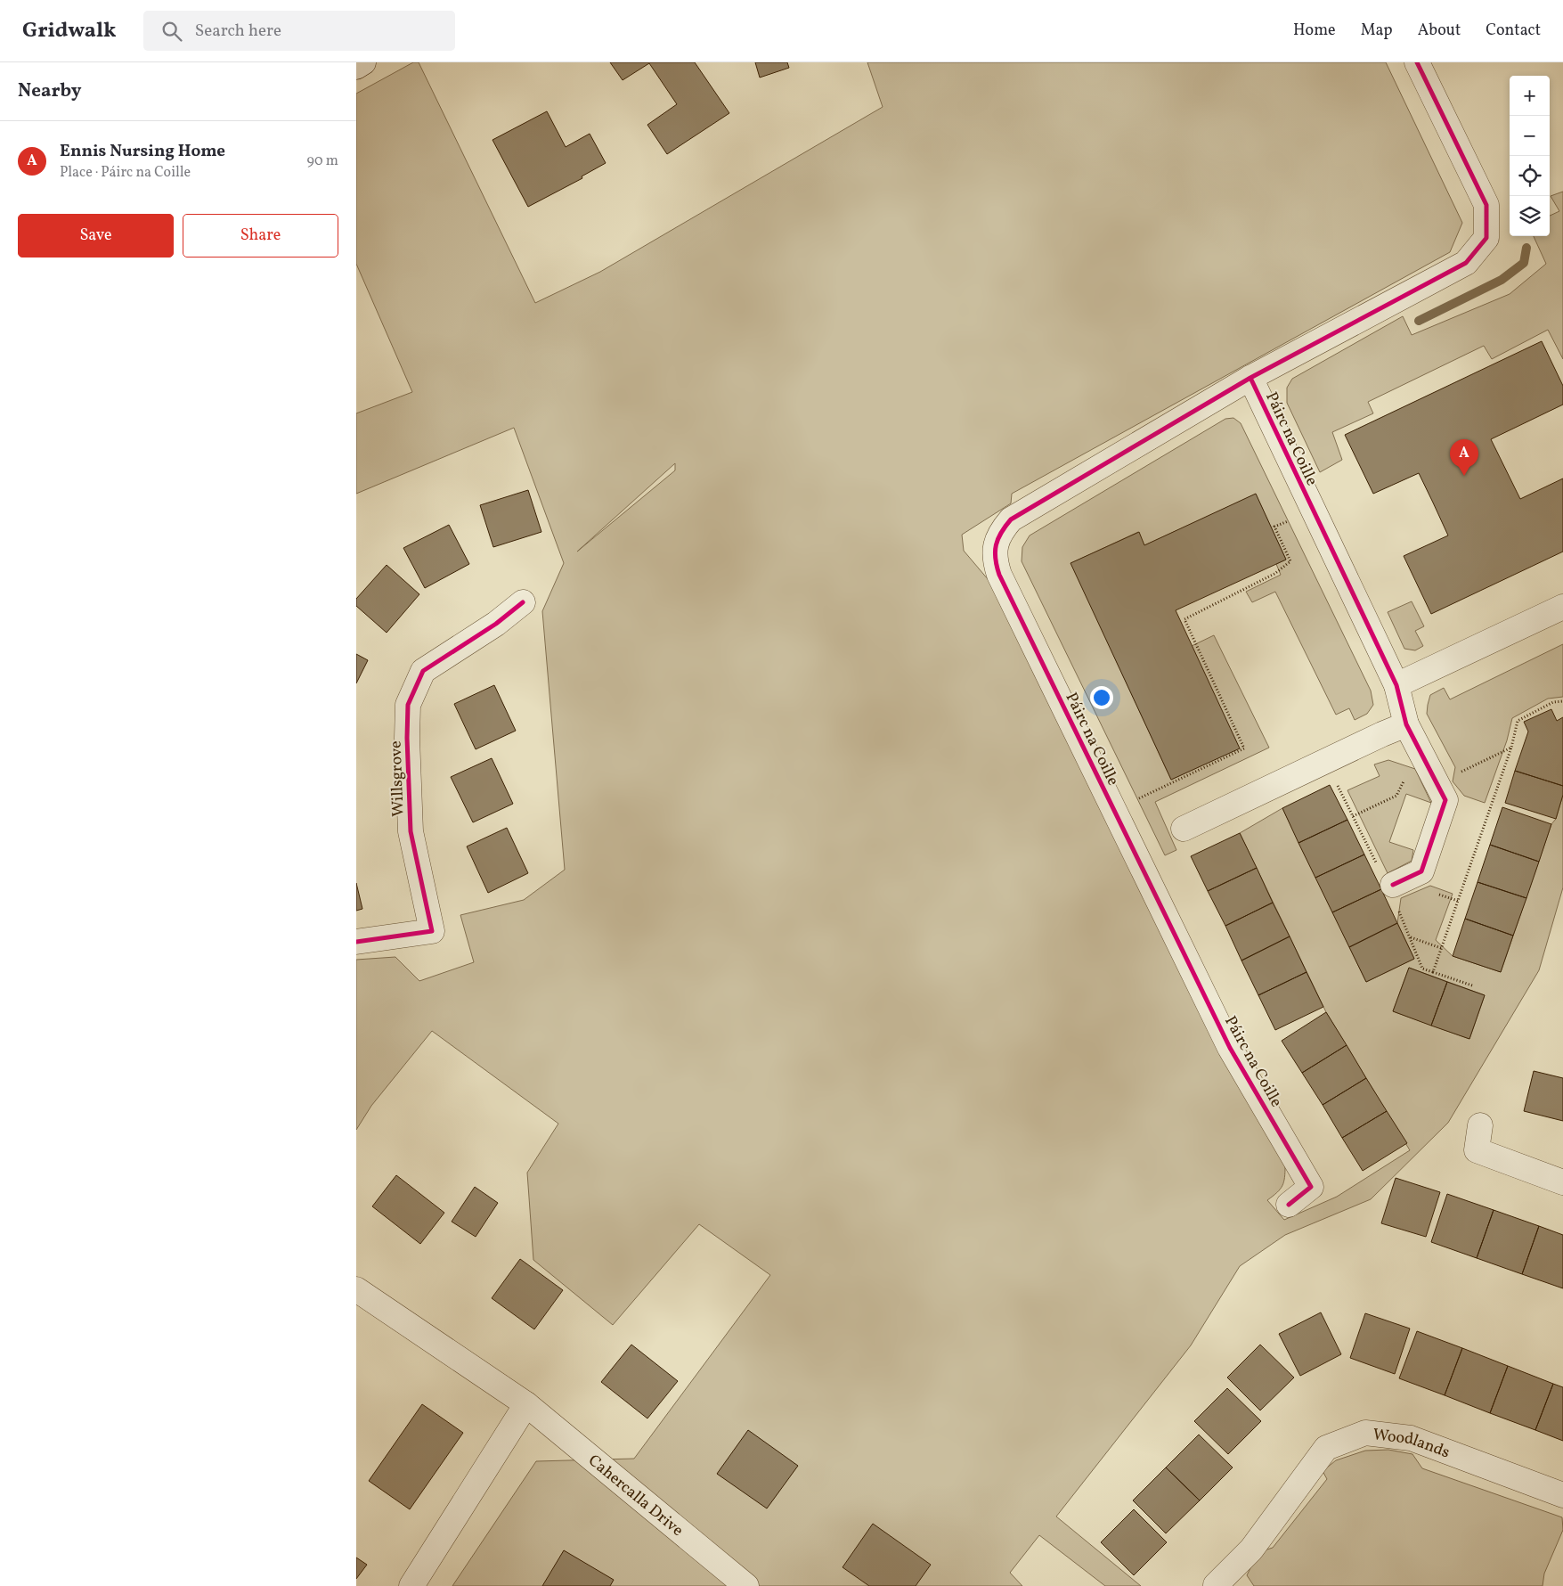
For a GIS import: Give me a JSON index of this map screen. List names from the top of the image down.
{
  "streets": {
    "street": [
      "Páirc na Coille",
      "Willsgrove",
      "Woodlands",
      "Cahercalla Drive"
    ]
  },
  "page": {
    "header": "Gridwalk",
    "search": "Search here",
    "nav": [
      "Home",
      "Map",
      "About",
      "Contact"
    ],
    "heading": "Nearby",
    "map_buttons": ["+", "−"],
    "list": [
      {
        "mark": "A",
        "name": "Ennis Nursing Home",
        "note": "Place · Páirc na Coille",
        "value": "90 m"
      }
    ],
    "buttons": ["Save", "Share"],
    "pins": "A"
  }
}
